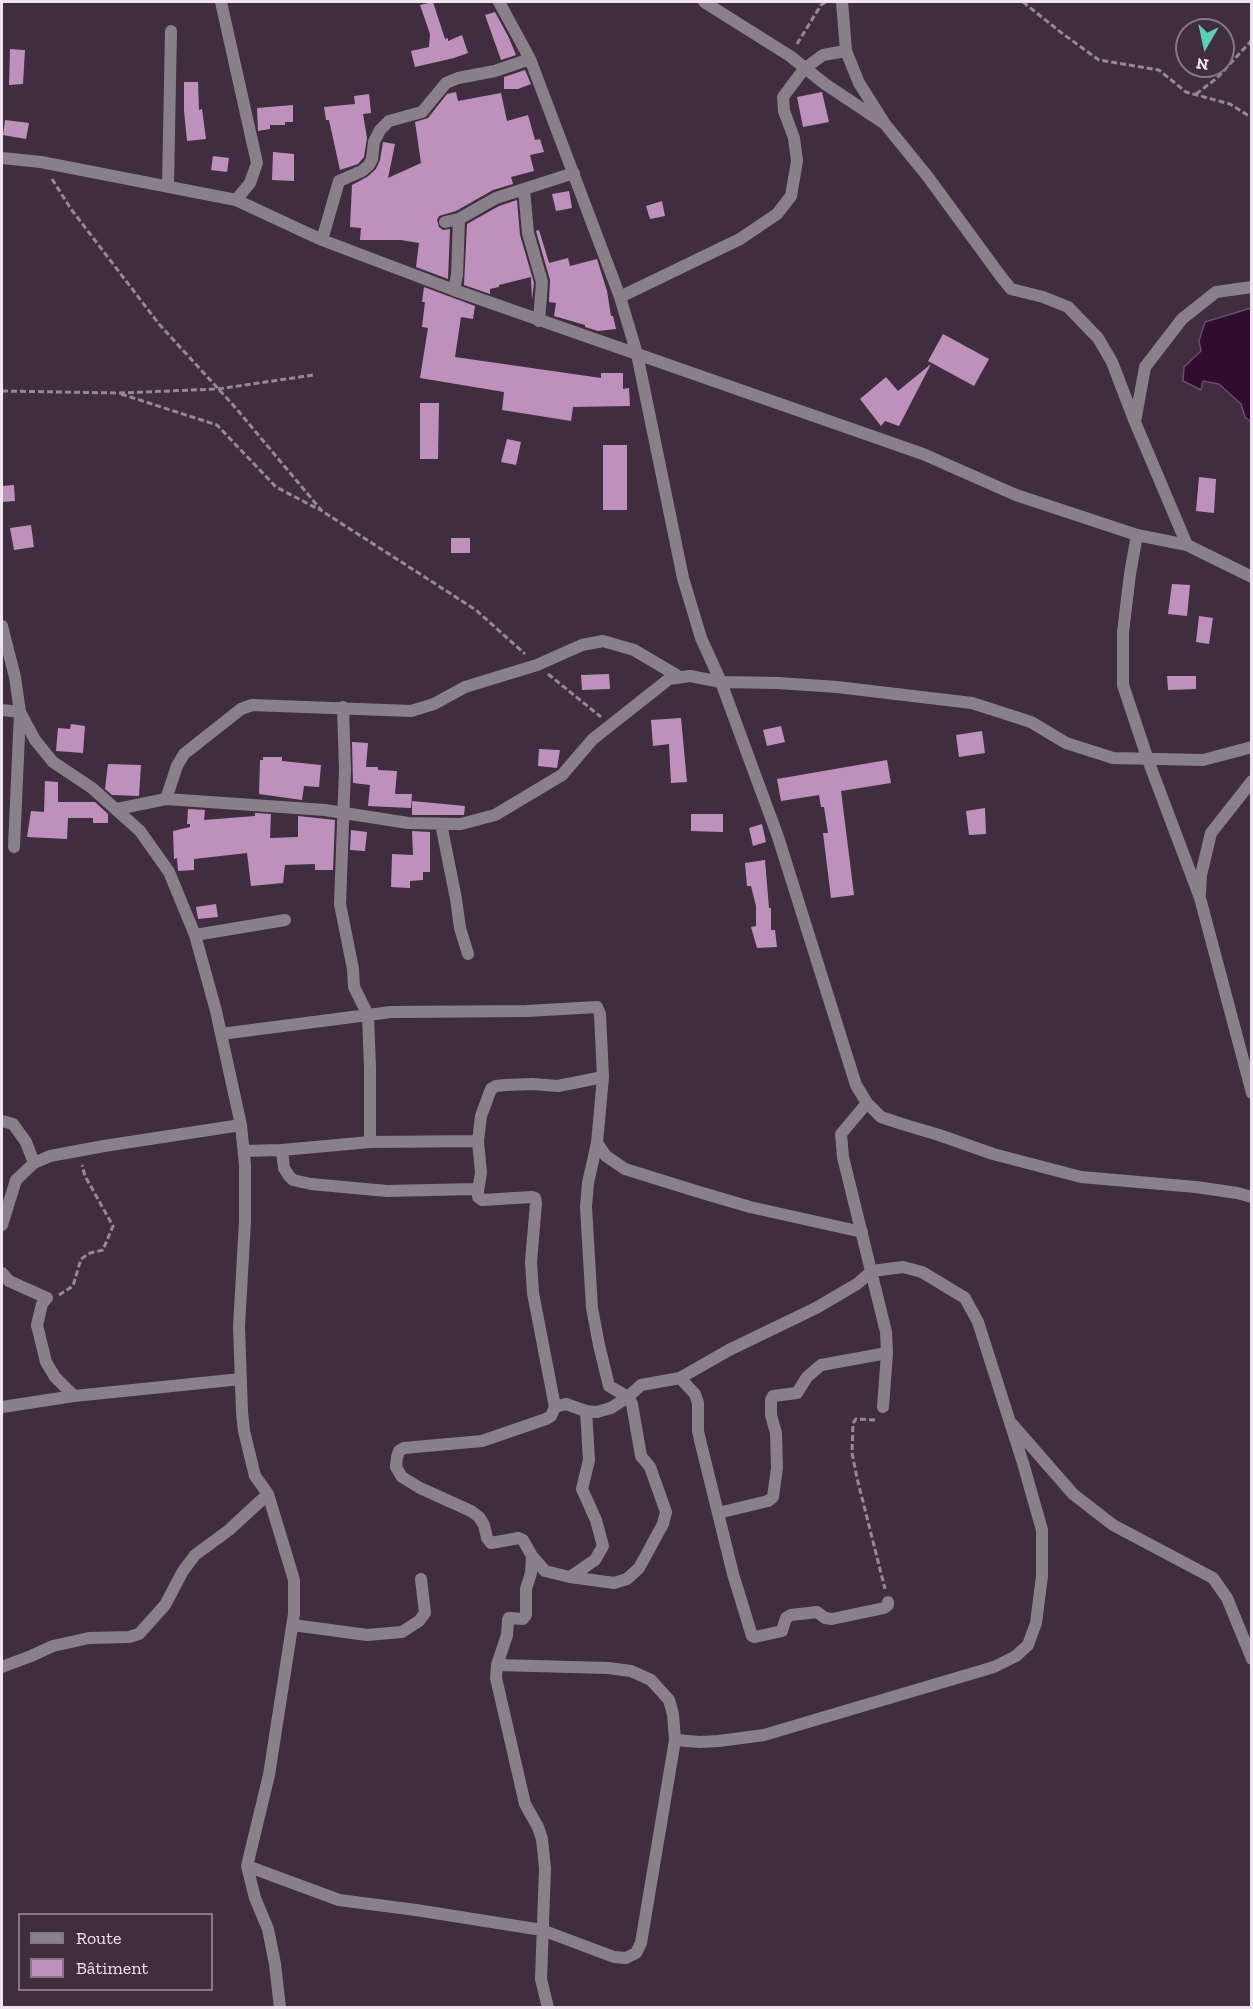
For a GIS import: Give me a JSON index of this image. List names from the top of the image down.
{
  "legend": ["Route", "Bâtiment"],
  "north": "bottom"
}
